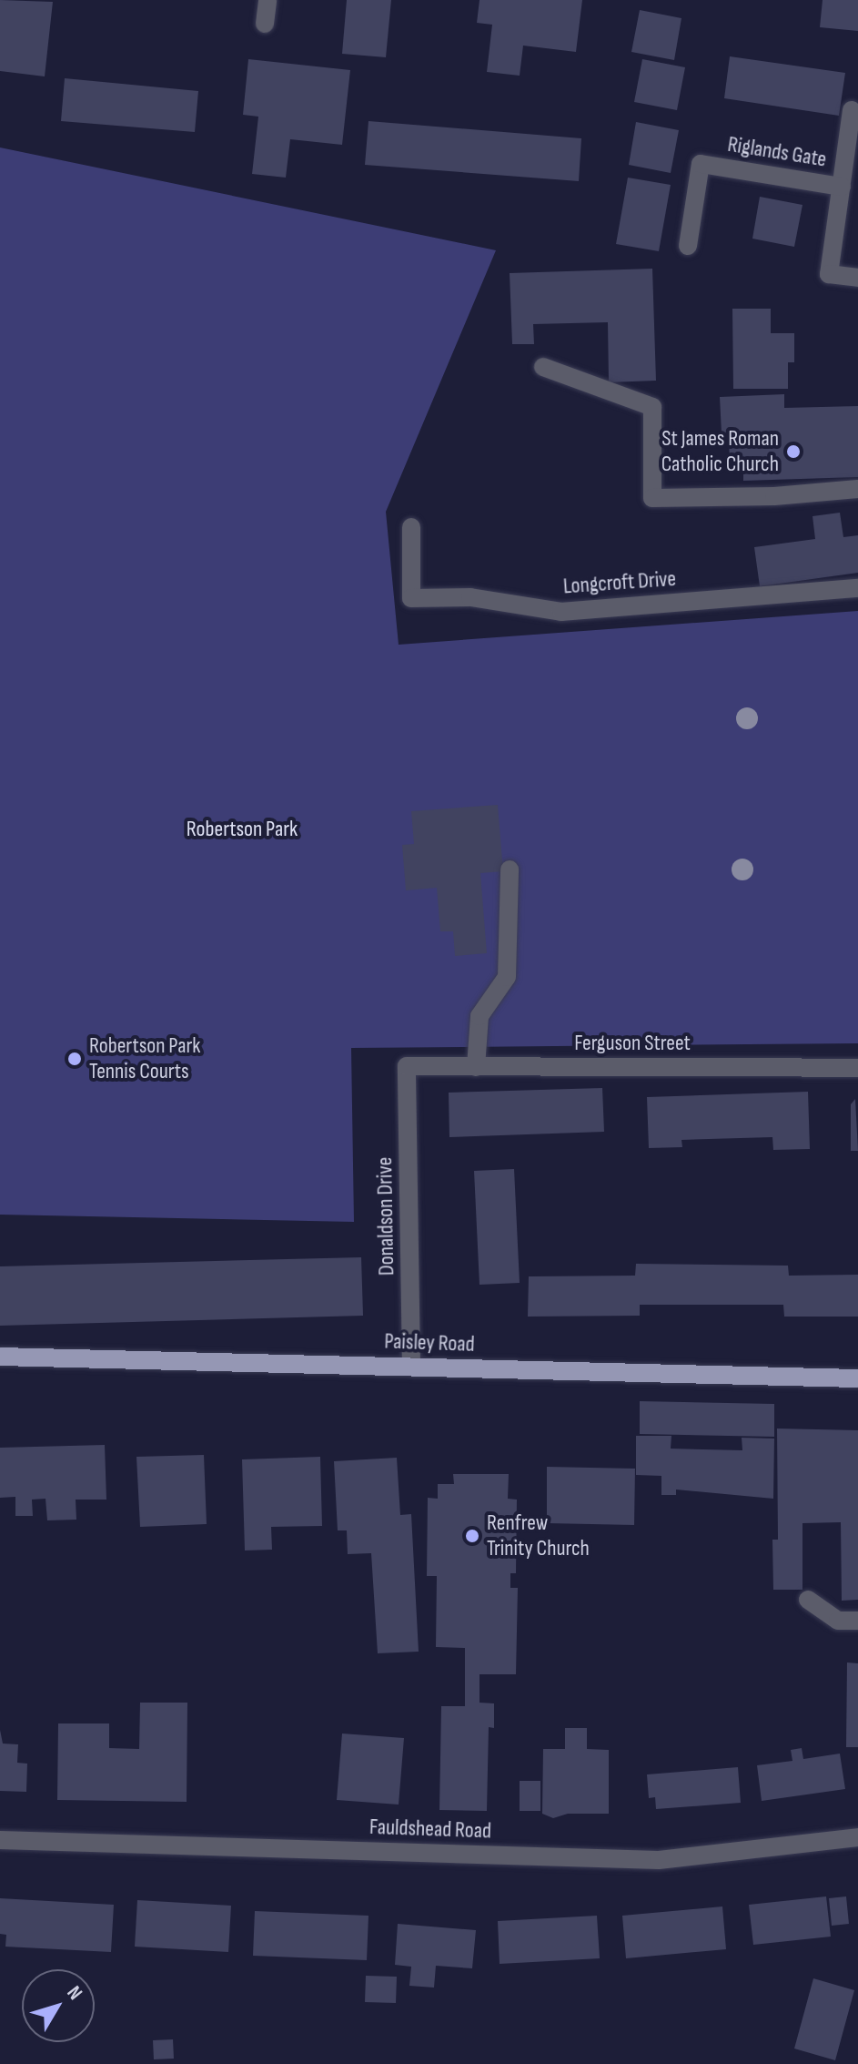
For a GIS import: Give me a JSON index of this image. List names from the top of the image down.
{
  "streets": {
    "main road": ["Paisley Road"],
    "street": [
      "Riglands Gate",
      "Longcroft Drive",
      "Ferguson Street",
      "Donaldson Drive",
      "Fauldshead Road"
    ]
  },
  "crossings": [
    ["Ferguson Street", "Donaldson Drive"],
    ["Donaldson Drive", "Paisley Road"]
  ],
  "parks": ["Robertson Park"],
  "places": ["St James Roman Catholic Church", "Robertson Park Tennis Courts", "Renfrew Trinity Church"],
  "north": "top right"
}
